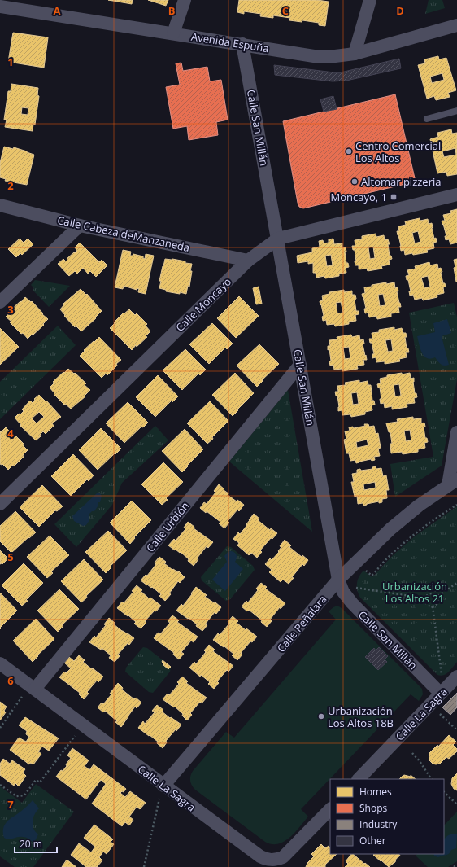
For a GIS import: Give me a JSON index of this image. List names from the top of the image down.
{
  "streets": {
    "street": [
      "Avenida Espuña",
      "Calle San Millán",
      "Calle Cabeza deManzaneda",
      "Calle Moncayo",
      "Calle Urbión",
      "Calle Peñalara",
      "Calle La Sagra"
    ]
  },
  "crossings": [
    ["Avenida Espuña", "Calle San Millán"],
    ["Calle San Millán", "Calle Moncayo"],
    ["Calle San Millán", "Calle Urbión"],
    ["Calle San Millán", "Calle Peñalara"],
    ["Calle San Millán", "Calle La Sagra"],
    ["Calle Cabeza deManzaneda", "Calle Moncayo"],
    ["Calle Urbión", "Calle La Sagra"],
    ["Calle Peñalara", "Calle La Sagra"]
  ],
  "parks": ["Urbanización Los Altos 21"],
  "places": {
    "other": ["Centro Comercial Los Altos", "Altomar pizzeria", "Urbanización Los Altos 18B"],
    "transit": ["Moncayo, 1"]
  },
  "legend": [
    "Homes",
    "Shops",
    "Industry",
    "Other"
  ],
  "scale_bar": "20 m",
  "grid": {
    "columns": [
      "A",
      "B",
      "C",
      "D"
    ],
    "rows": [
      "1",
      "2",
      "3",
      "4",
      "5",
      "6",
      "7"
    ]
  }
}
